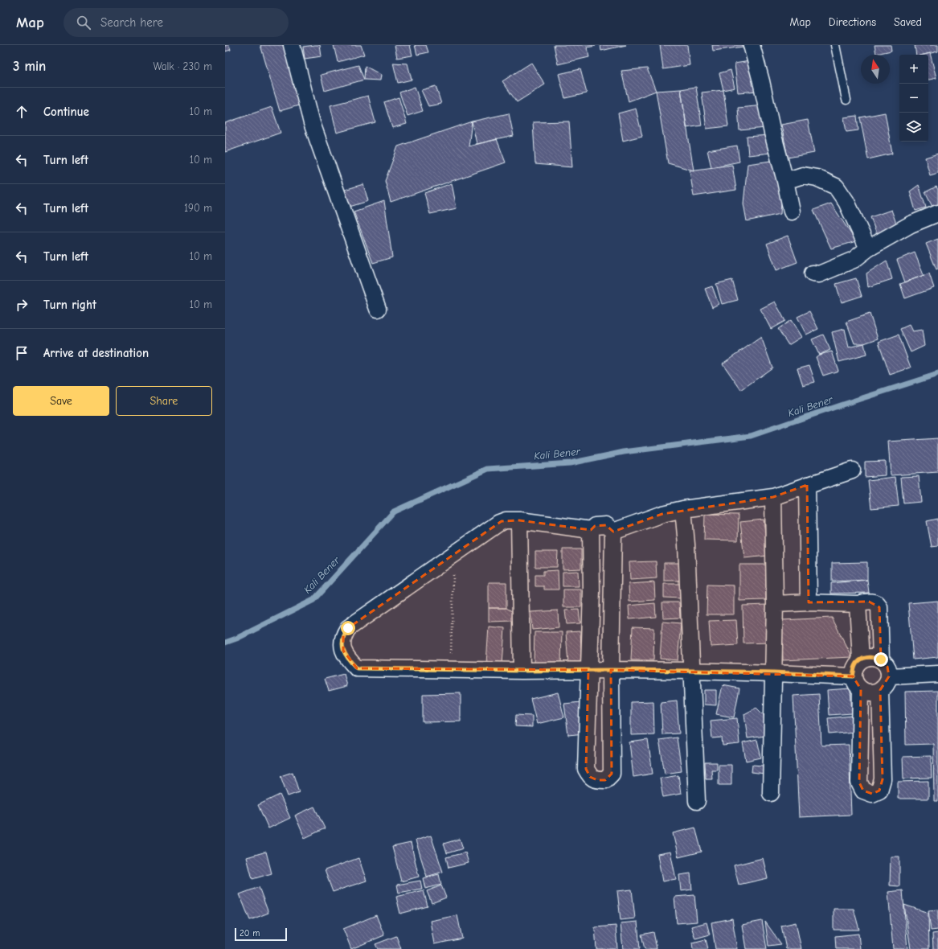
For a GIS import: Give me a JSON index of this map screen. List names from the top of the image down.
{
  "water": ["Kali Bener"],
  "scale_bar": "20 m",
  "north": "top",
  "page": {
    "header": "Map",
    "search": "Search here",
    "nav": ["Map", "Directions", "Saved"],
    "heading": ["3 min", "Walk · 230 m"],
    "map_buttons": ["+", "−"],
    "list": [
      ["Continue", "10 m"],
      ["Turn left", "10 m"],
      ["Turn left", "190 m"],
      ["Turn left", "10 m"],
      ["Turn right", "10 m"],
      "Arrive at destination"
    ],
    "buttons": ["Save", "Share"],
    "scale": "20 m"
  }
}
